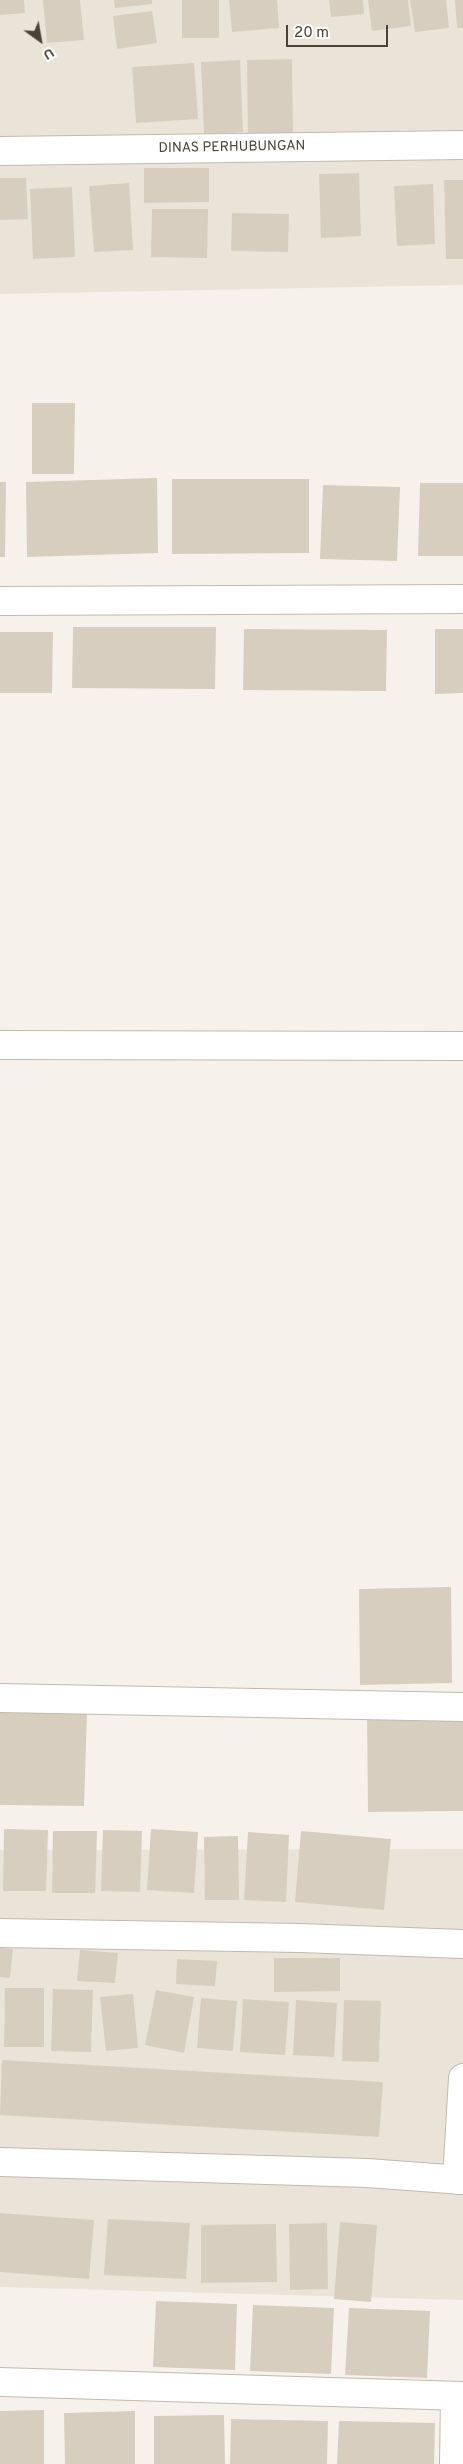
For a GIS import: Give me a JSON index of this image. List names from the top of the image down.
{
  "streets": {
    "street": ["DINAS PERHUBUNGAN"]
  },
  "scale_bar": "20 m",
  "north": "bottom right"
}
